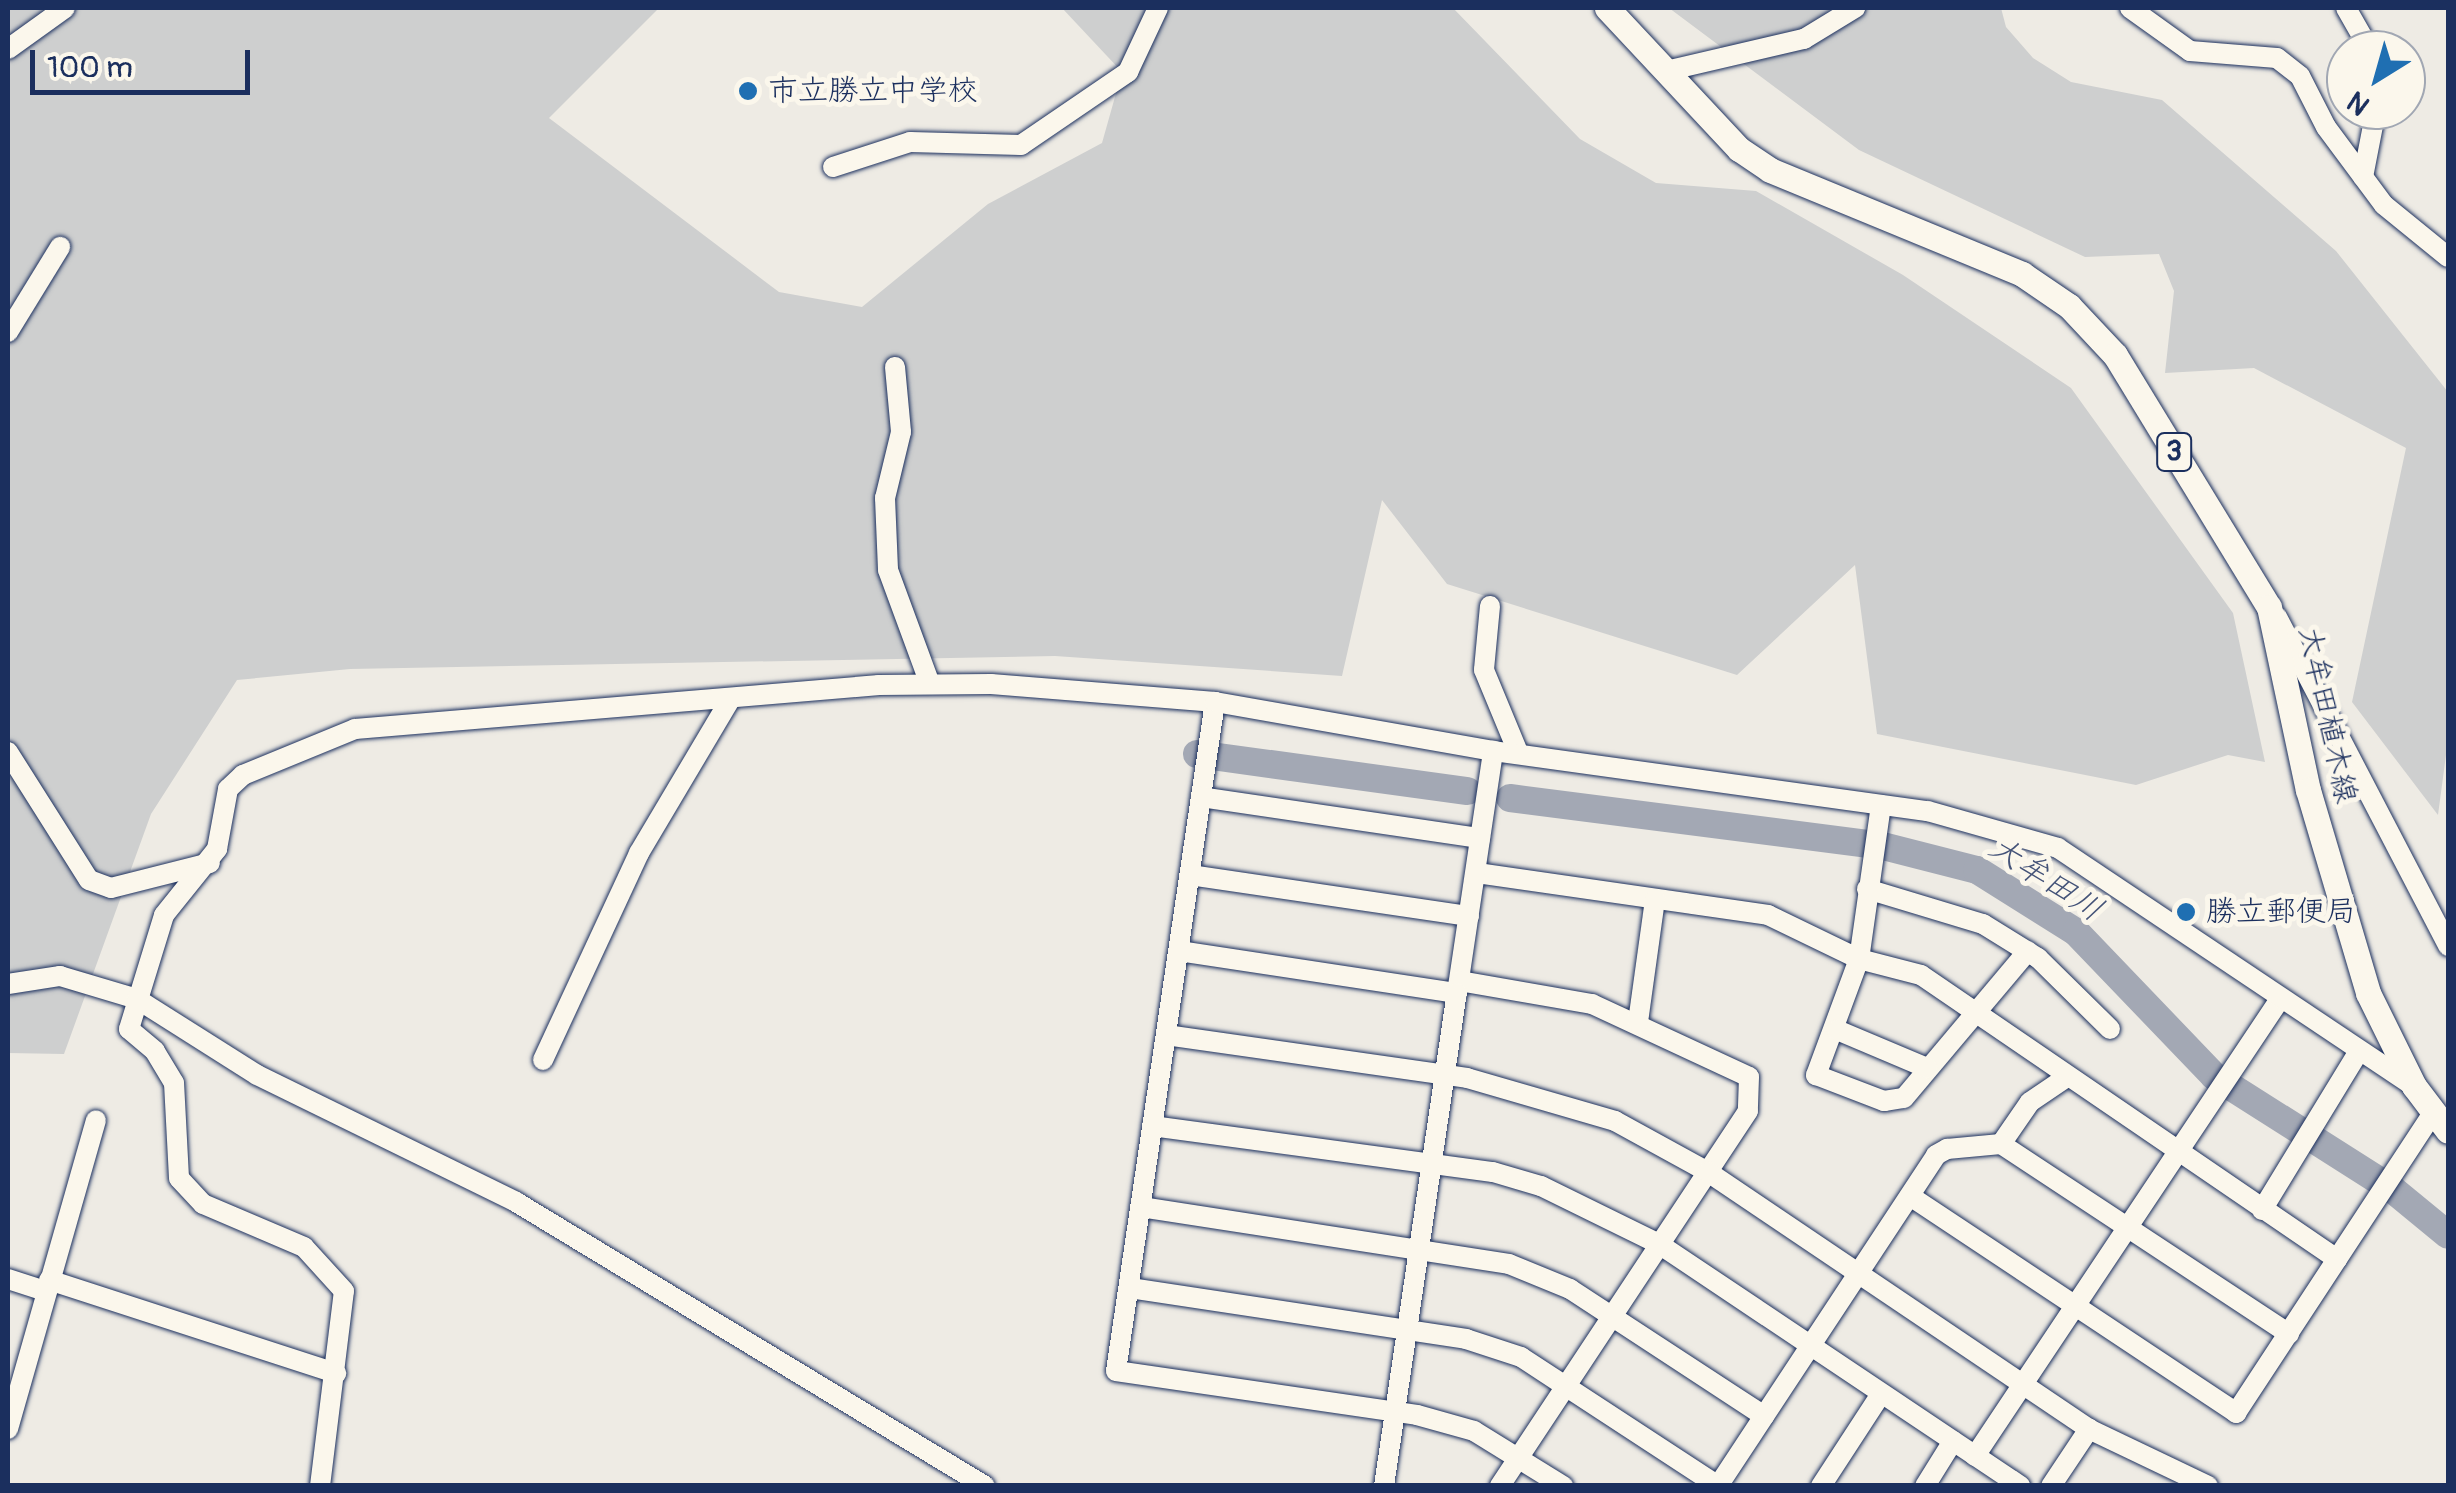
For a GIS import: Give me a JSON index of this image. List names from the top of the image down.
{
  "streets": {
    "main road": ["3", "大牟田植木線"]
  },
  "water": ["大牟田川"],
  "places": ["市立勝立中学校", "勝立郵便局"],
  "scale_bar": "100 m",
  "north": "bottom left"
}
